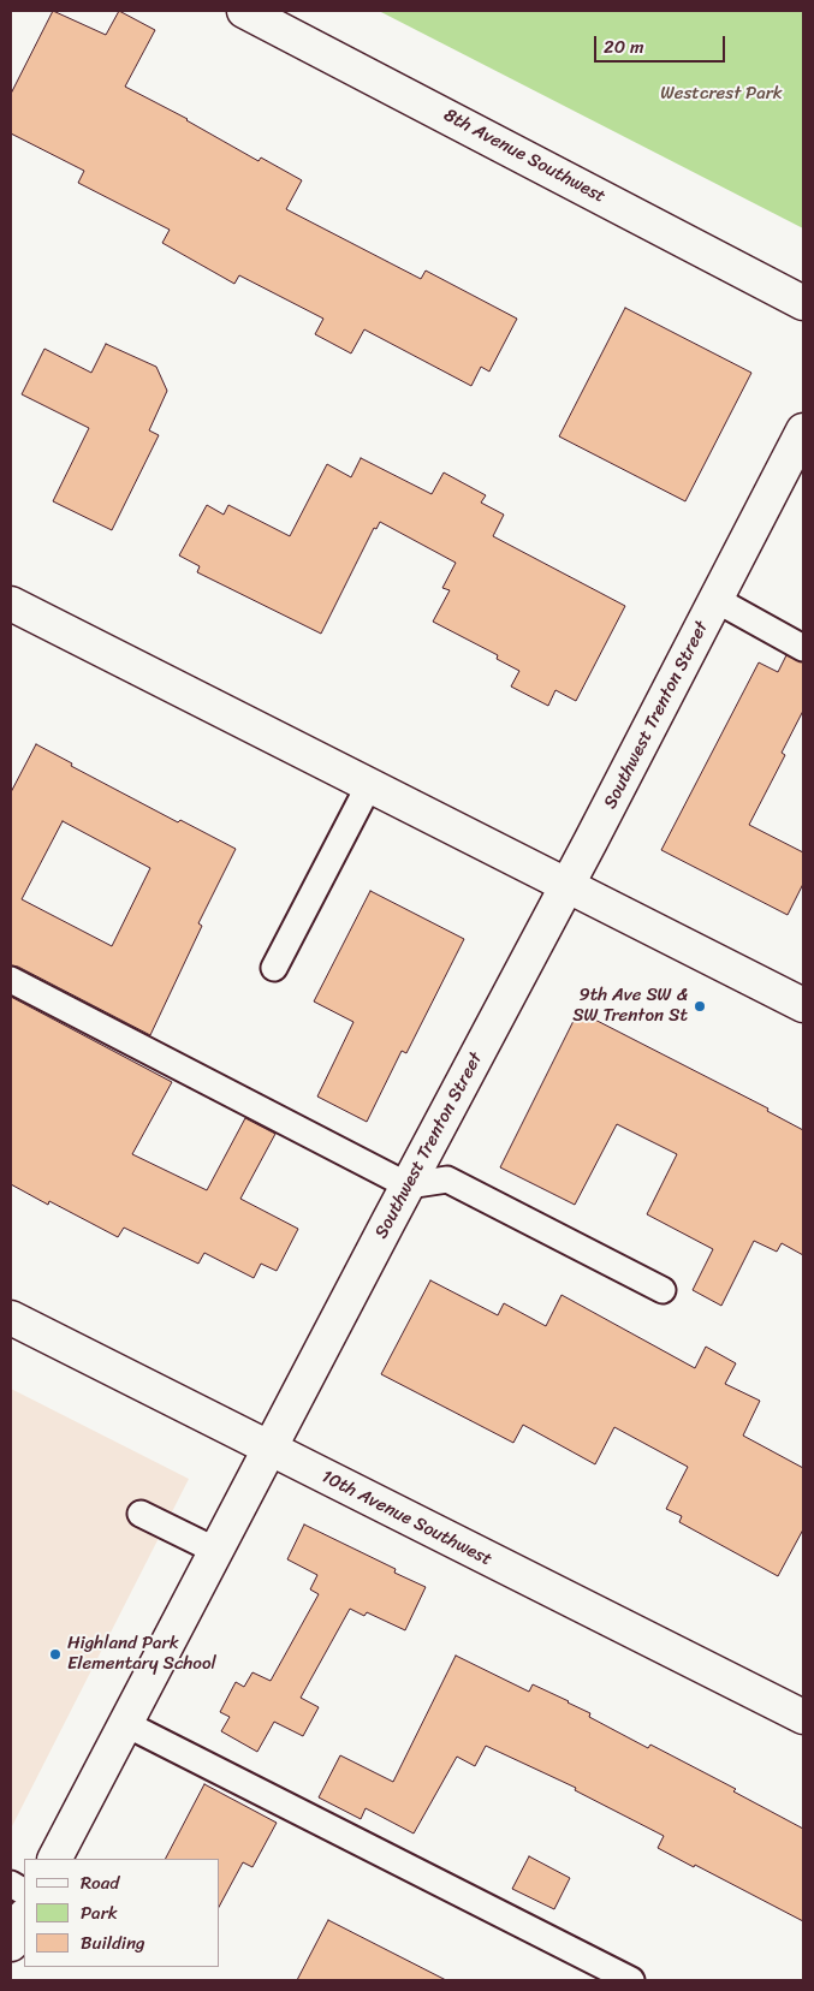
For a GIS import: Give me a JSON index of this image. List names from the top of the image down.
{
  "streets": {
    "street": ["8th Avenue Southwest", "Southwest Trenton Street", "10th Avenue Southwest"]
  },
  "crossings": [
    ["Southwest Trenton Street", "10th Avenue Southwest"]
  ],
  "parks": ["Westcrest Park"],
  "places": ["9th Ave SW & SW Trenton St", "Highland Park Elementary School"],
  "legend": ["Road", "Park", "Building"],
  "scale_bar": "20 m"
}
